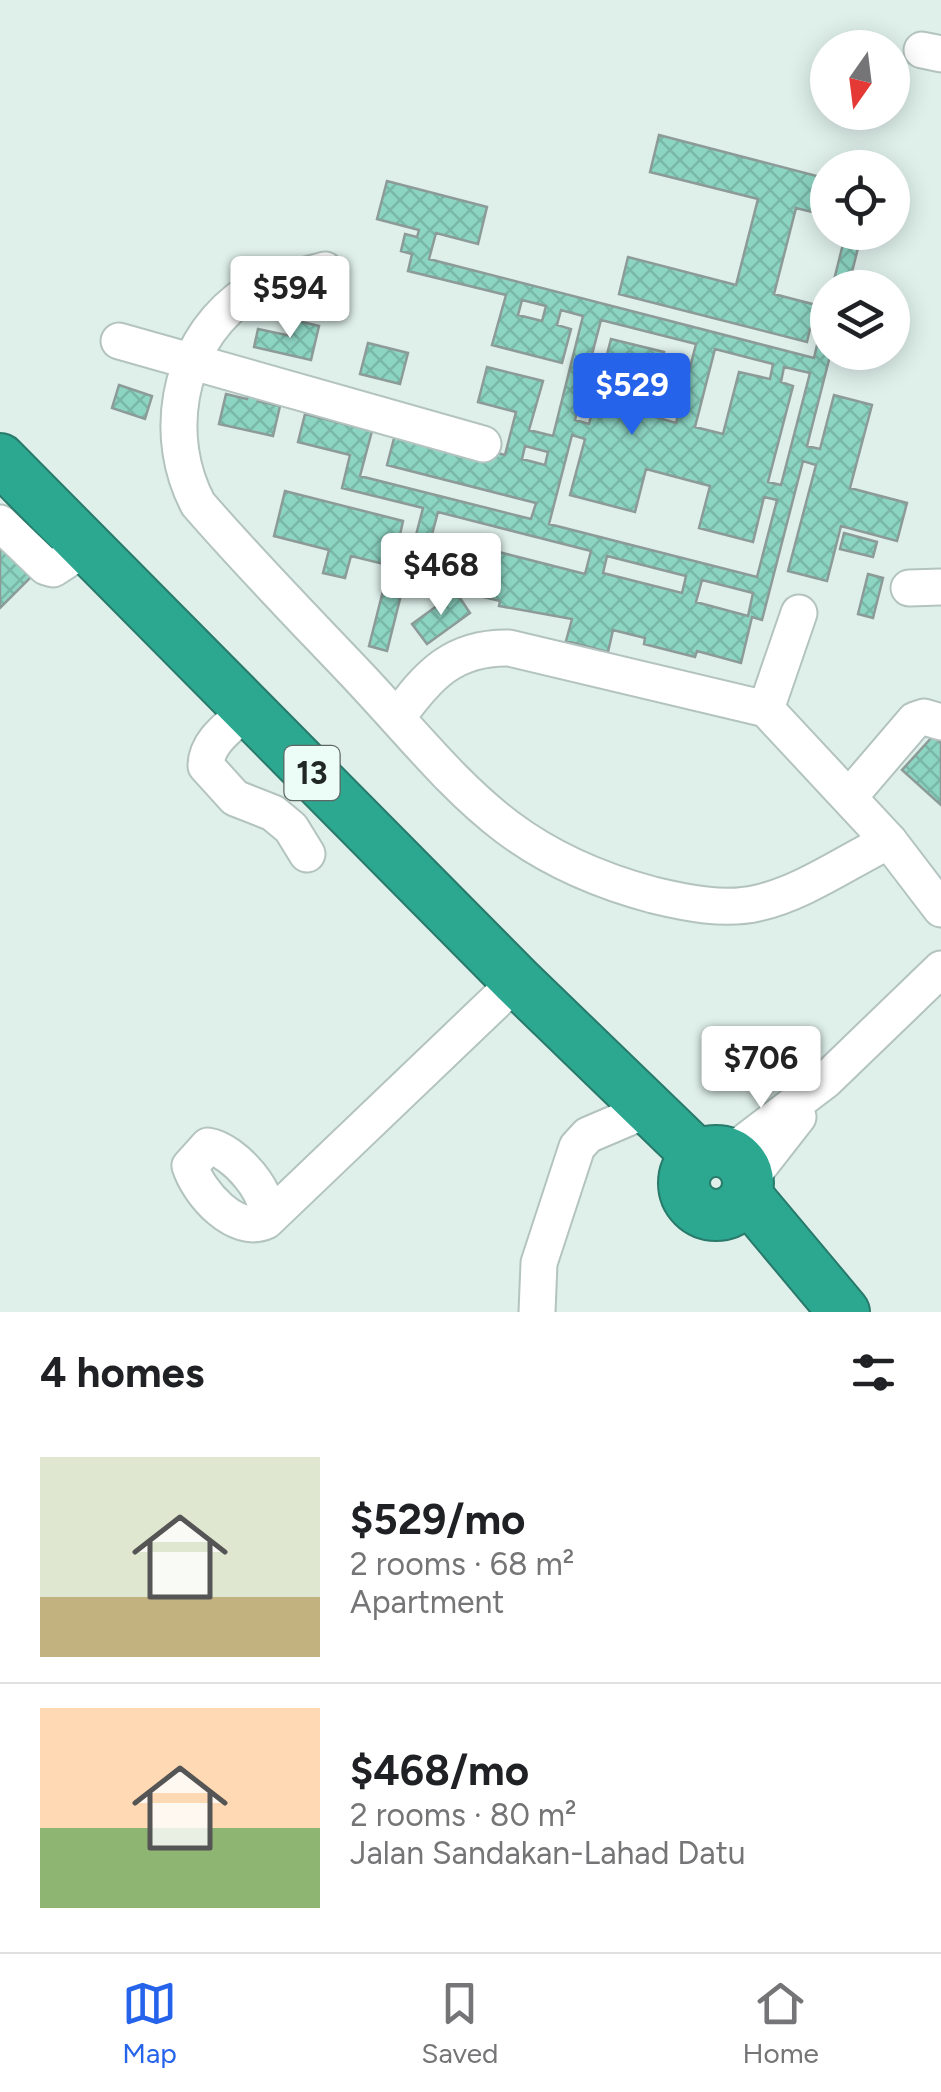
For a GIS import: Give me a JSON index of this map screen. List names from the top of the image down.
{
  "streets": {
    "highway": ["13"]
  },
  "north": "bottom",
  "page": {
    "price": [
      "$594",
      "$529",
      "$468",
      "$706"
    ],
    "heading": "4 homes",
    "list": [
      {
        "name": "$529/mo",
        "note": "2 rooms · 68 m² · Apartment"
      },
      {
        "name": "$468/mo",
        "note": "2 rooms · 80 m² · Jalan Sandakan-Lahad Datu"
      }
    ],
    "tabs": ["Map", "Saved", "Home"]
  }
}
